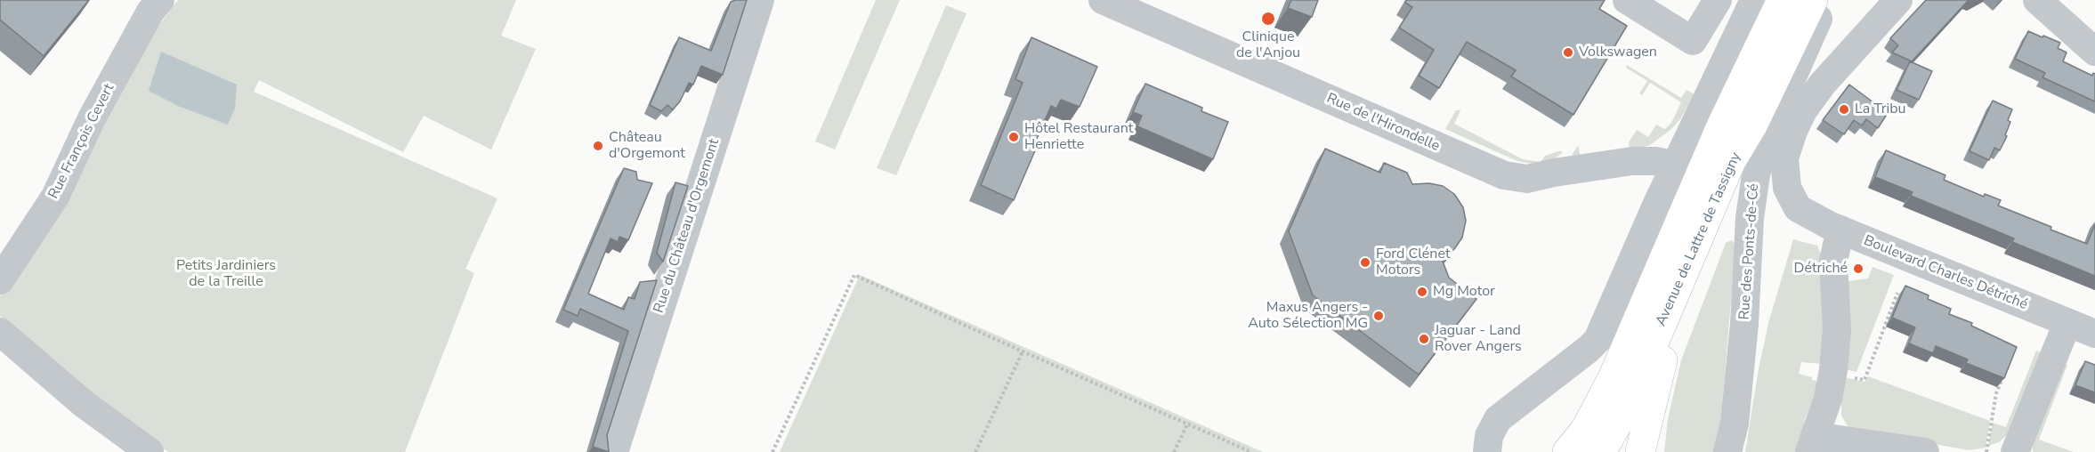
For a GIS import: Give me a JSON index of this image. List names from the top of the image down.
{
  "streets": {
    "main road": ["Avenue de Lattre de Tassigny"],
    "street": [
      "Rue de l'Hirondelle",
      "Rue François Cevert",
      "Rue du Château d'Orgemont",
      "Rue des Ponts-de-Cé",
      "Boulevard Charles Détriché"
    ]
  },
  "parks": ["Petits Jardiniers de la Treille"],
  "places": [
    "Clinique de l'Anjou",
    "Volkswagen",
    "La Tribu",
    "Hôtel Restaurant Henriette",
    "Château d'Orgemont",
    "Ford Clénet Motors",
    "Détriché",
    "Mg Motor",
    "Maxus Angers - Auto Sélection MG",
    "Jaguar - Land Rover Angers"
  ]
}
